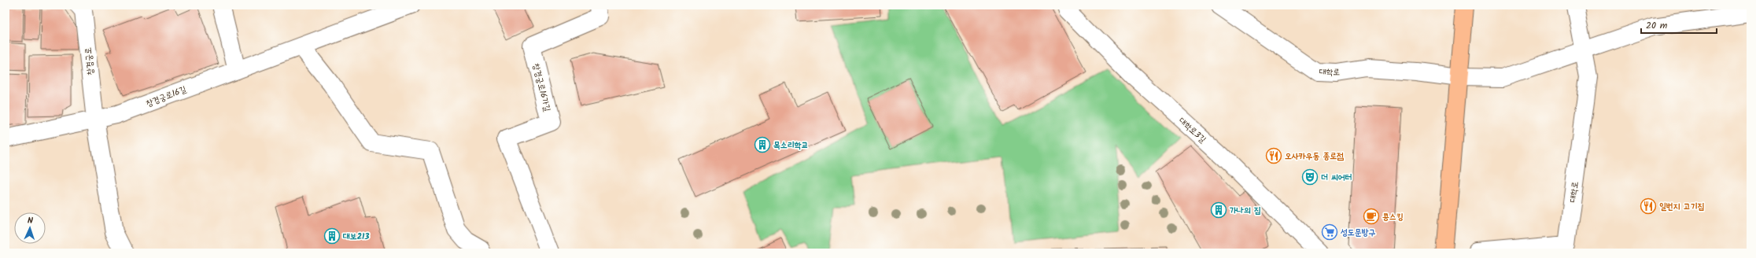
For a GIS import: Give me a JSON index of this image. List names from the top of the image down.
{
  "streets": {
    "street": [
      "창경궁로",
      "대학로",
      "창경궁로16가길",
      "창경궁로16길",
      "대학로3길"
    ]
  },
  "crossings": [
    ["창경궁로", "창경궁로16길"]
  ],
  "places": {
    "building": ["목소리학교", "가나의 집", "대보213"],
    "restaurant": ["오사카우동 종로점", "일번지 고기집"],
    "theatre": ["더 씨어터"],
    "cafe": ["콩스킹"],
    "supermarket": ["성도문방구"]
  },
  "scale_bar": "20 m",
  "north": "top"
}
